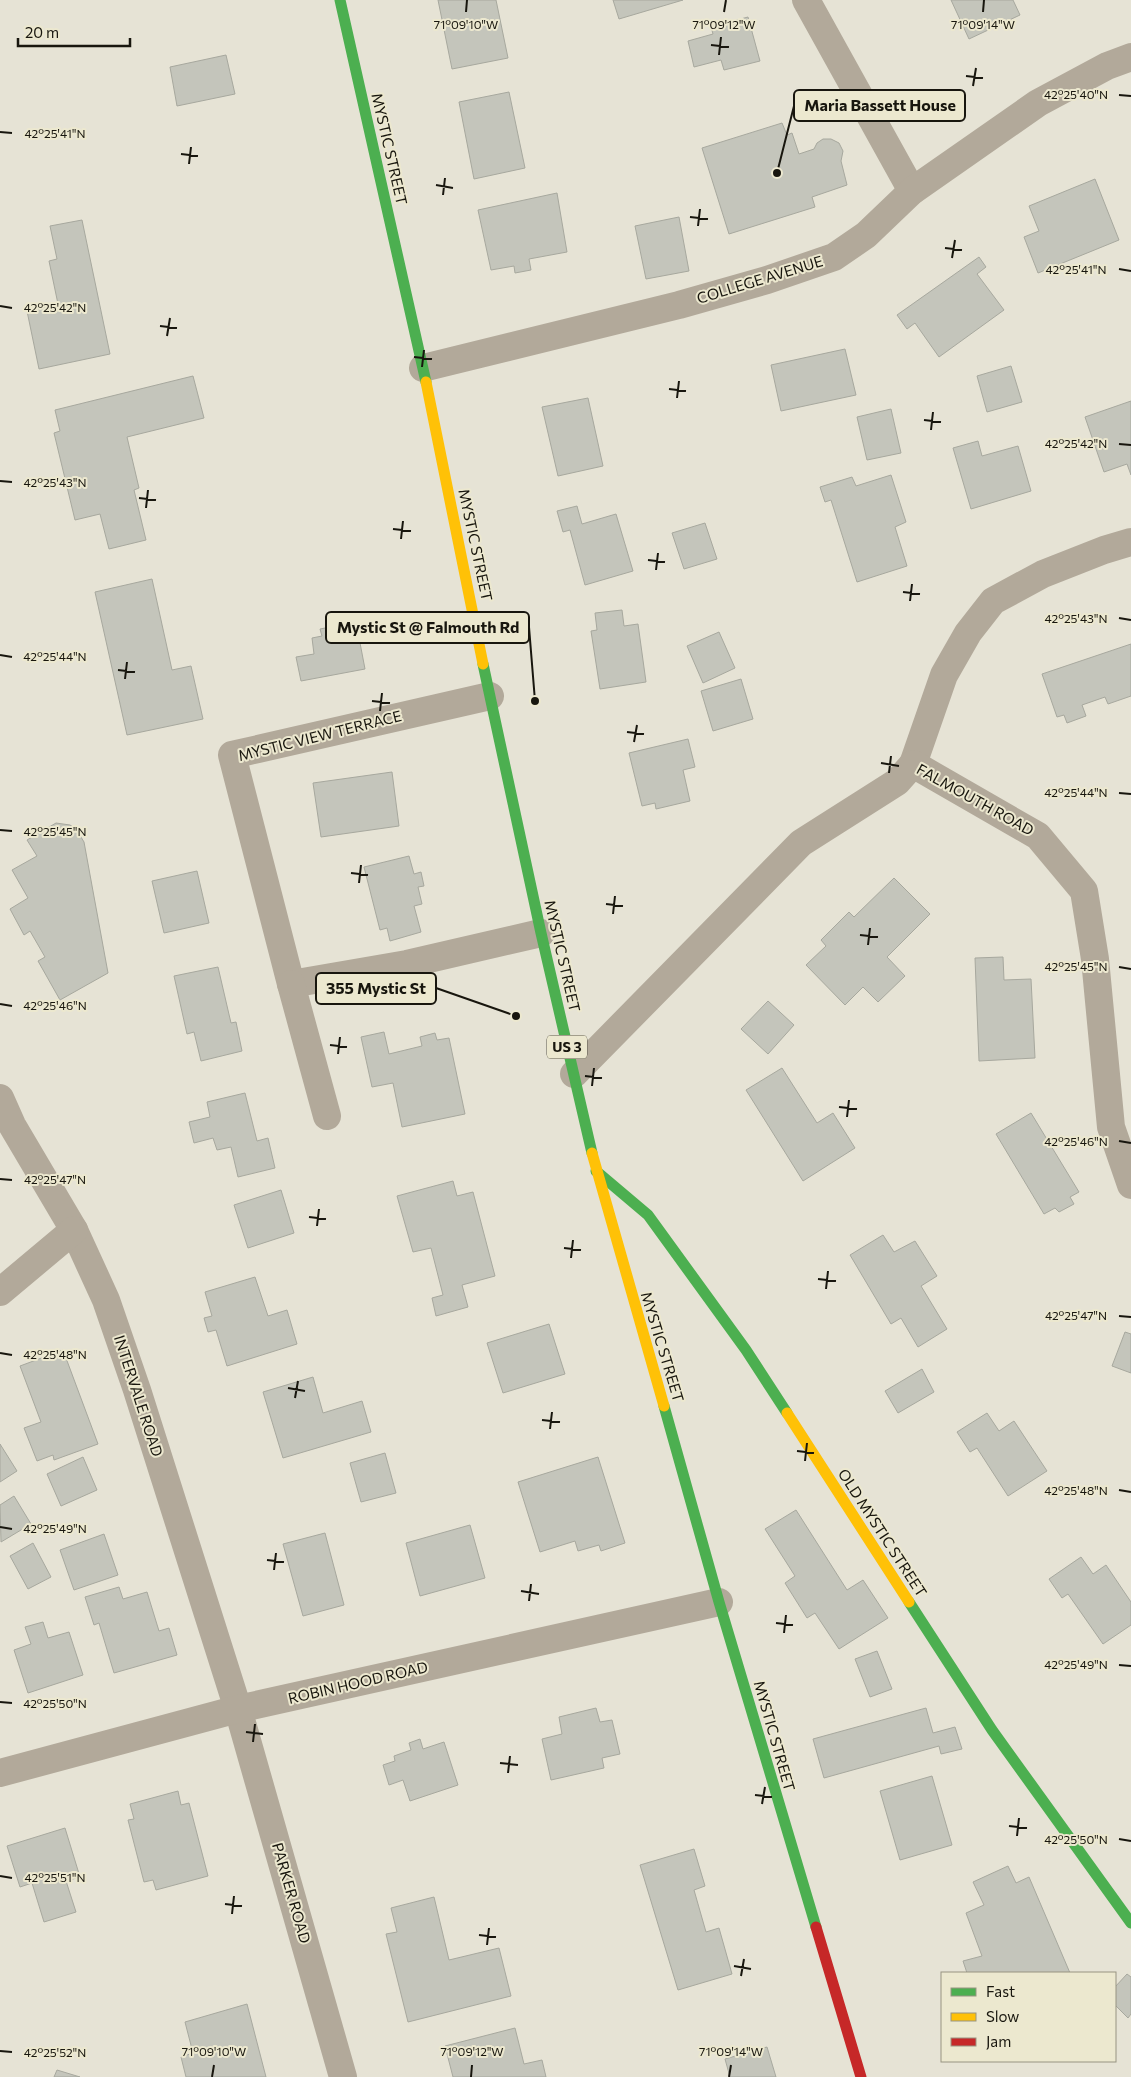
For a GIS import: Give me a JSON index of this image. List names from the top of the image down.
{
  "streets": {
    "main road": ["MYSTIC STREET", "US 3", "OLD MYSTIC STREET"],
    "street": [
      "COLLEGE AVENUE",
      "MYSTIC VIEW TERRACE",
      "FALMOUTH ROAD",
      "INTERVALE ROAD",
      "ROBIN HOOD ROAD",
      "PARKER ROAD"
    ]
  },
  "crossings": [
    ["MYSTIC STREET", "COLLEGE AVENUE"],
    ["MYSTIC STREET", "MYSTIC VIEW TERRACE"],
    ["MYSTIC STREET", "FALMOUTH ROAD"],
    ["MYSTIC STREET", "OLD MYSTIC STREET"],
    ["MYSTIC STREET", "ROBIN HOOD ROAD"],
    ["INTERVALE ROAD", "ROBIN HOOD ROAD"],
    ["INTERVALE ROAD", "PARKER ROAD"],
    ["ROBIN HOOD ROAD", "PARKER ROAD"]
  ],
  "places": ["Maria Bassett House", "Mystic St @ Falmouth Rd", "355 Mystic St"],
  "legend": ["Fast", "Slow", "Jam"],
  "scale_bar": "20 m",
  "coordinates": [
    "71°09'10\"W",
    "71°09'12\"W",
    "71°09'14\"W",
    "42°25'40\"N",
    "42°25'41\"N",
    "42°25'42\"N",
    "42°25'43\"N",
    "42°25'44\"N",
    "42°25'45\"N",
    "42°25'46\"N",
    "42°25'47\"N",
    "42°25'48\"N",
    "42°25'49\"N",
    "42°25'50\"N",
    "42°25'51\"N",
    "42°25'52\"N"
  ]
}
